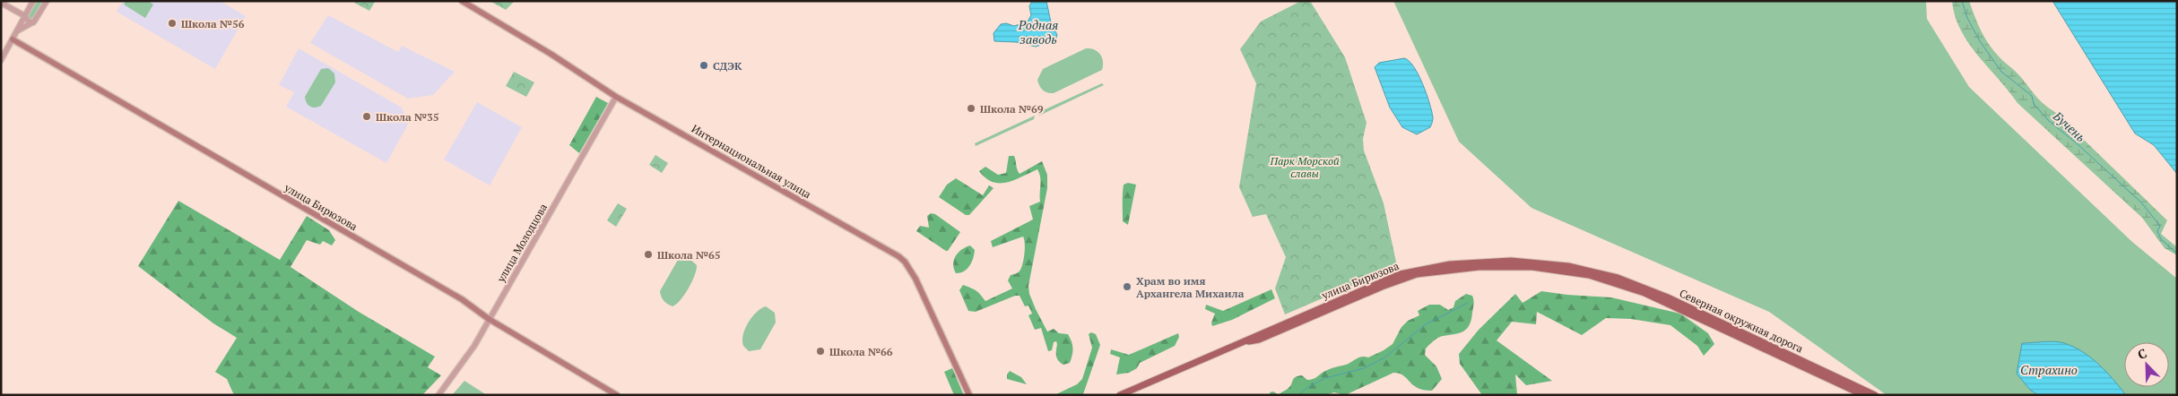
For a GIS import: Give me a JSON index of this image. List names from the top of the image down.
{
  "streets": {
    "main road": ["Интернациональная улица", "улица Бирюзова", "Северная окружная дорога"],
    "street": ["улица Молодцова"]
  },
  "crossings": [
    ["Интернациональная улица", "улица Молодцова"],
    ["улица Бирюзова", "улица Молодцова"],
    ["улица Бирюзова", "Северная окружная дорога"]
  ],
  "water": ["Родная заводь", "Бучень", "Страхино"],
  "parks": ["Парк Морской славы"],
  "places": [
    "Школа №56",
    "СДЭК",
    "Школа №69",
    "Школа №35",
    "Школа №65",
    "Храм во имя Архангела Михаила",
    "Школа №66"
  ],
  "north": "top left"
}
